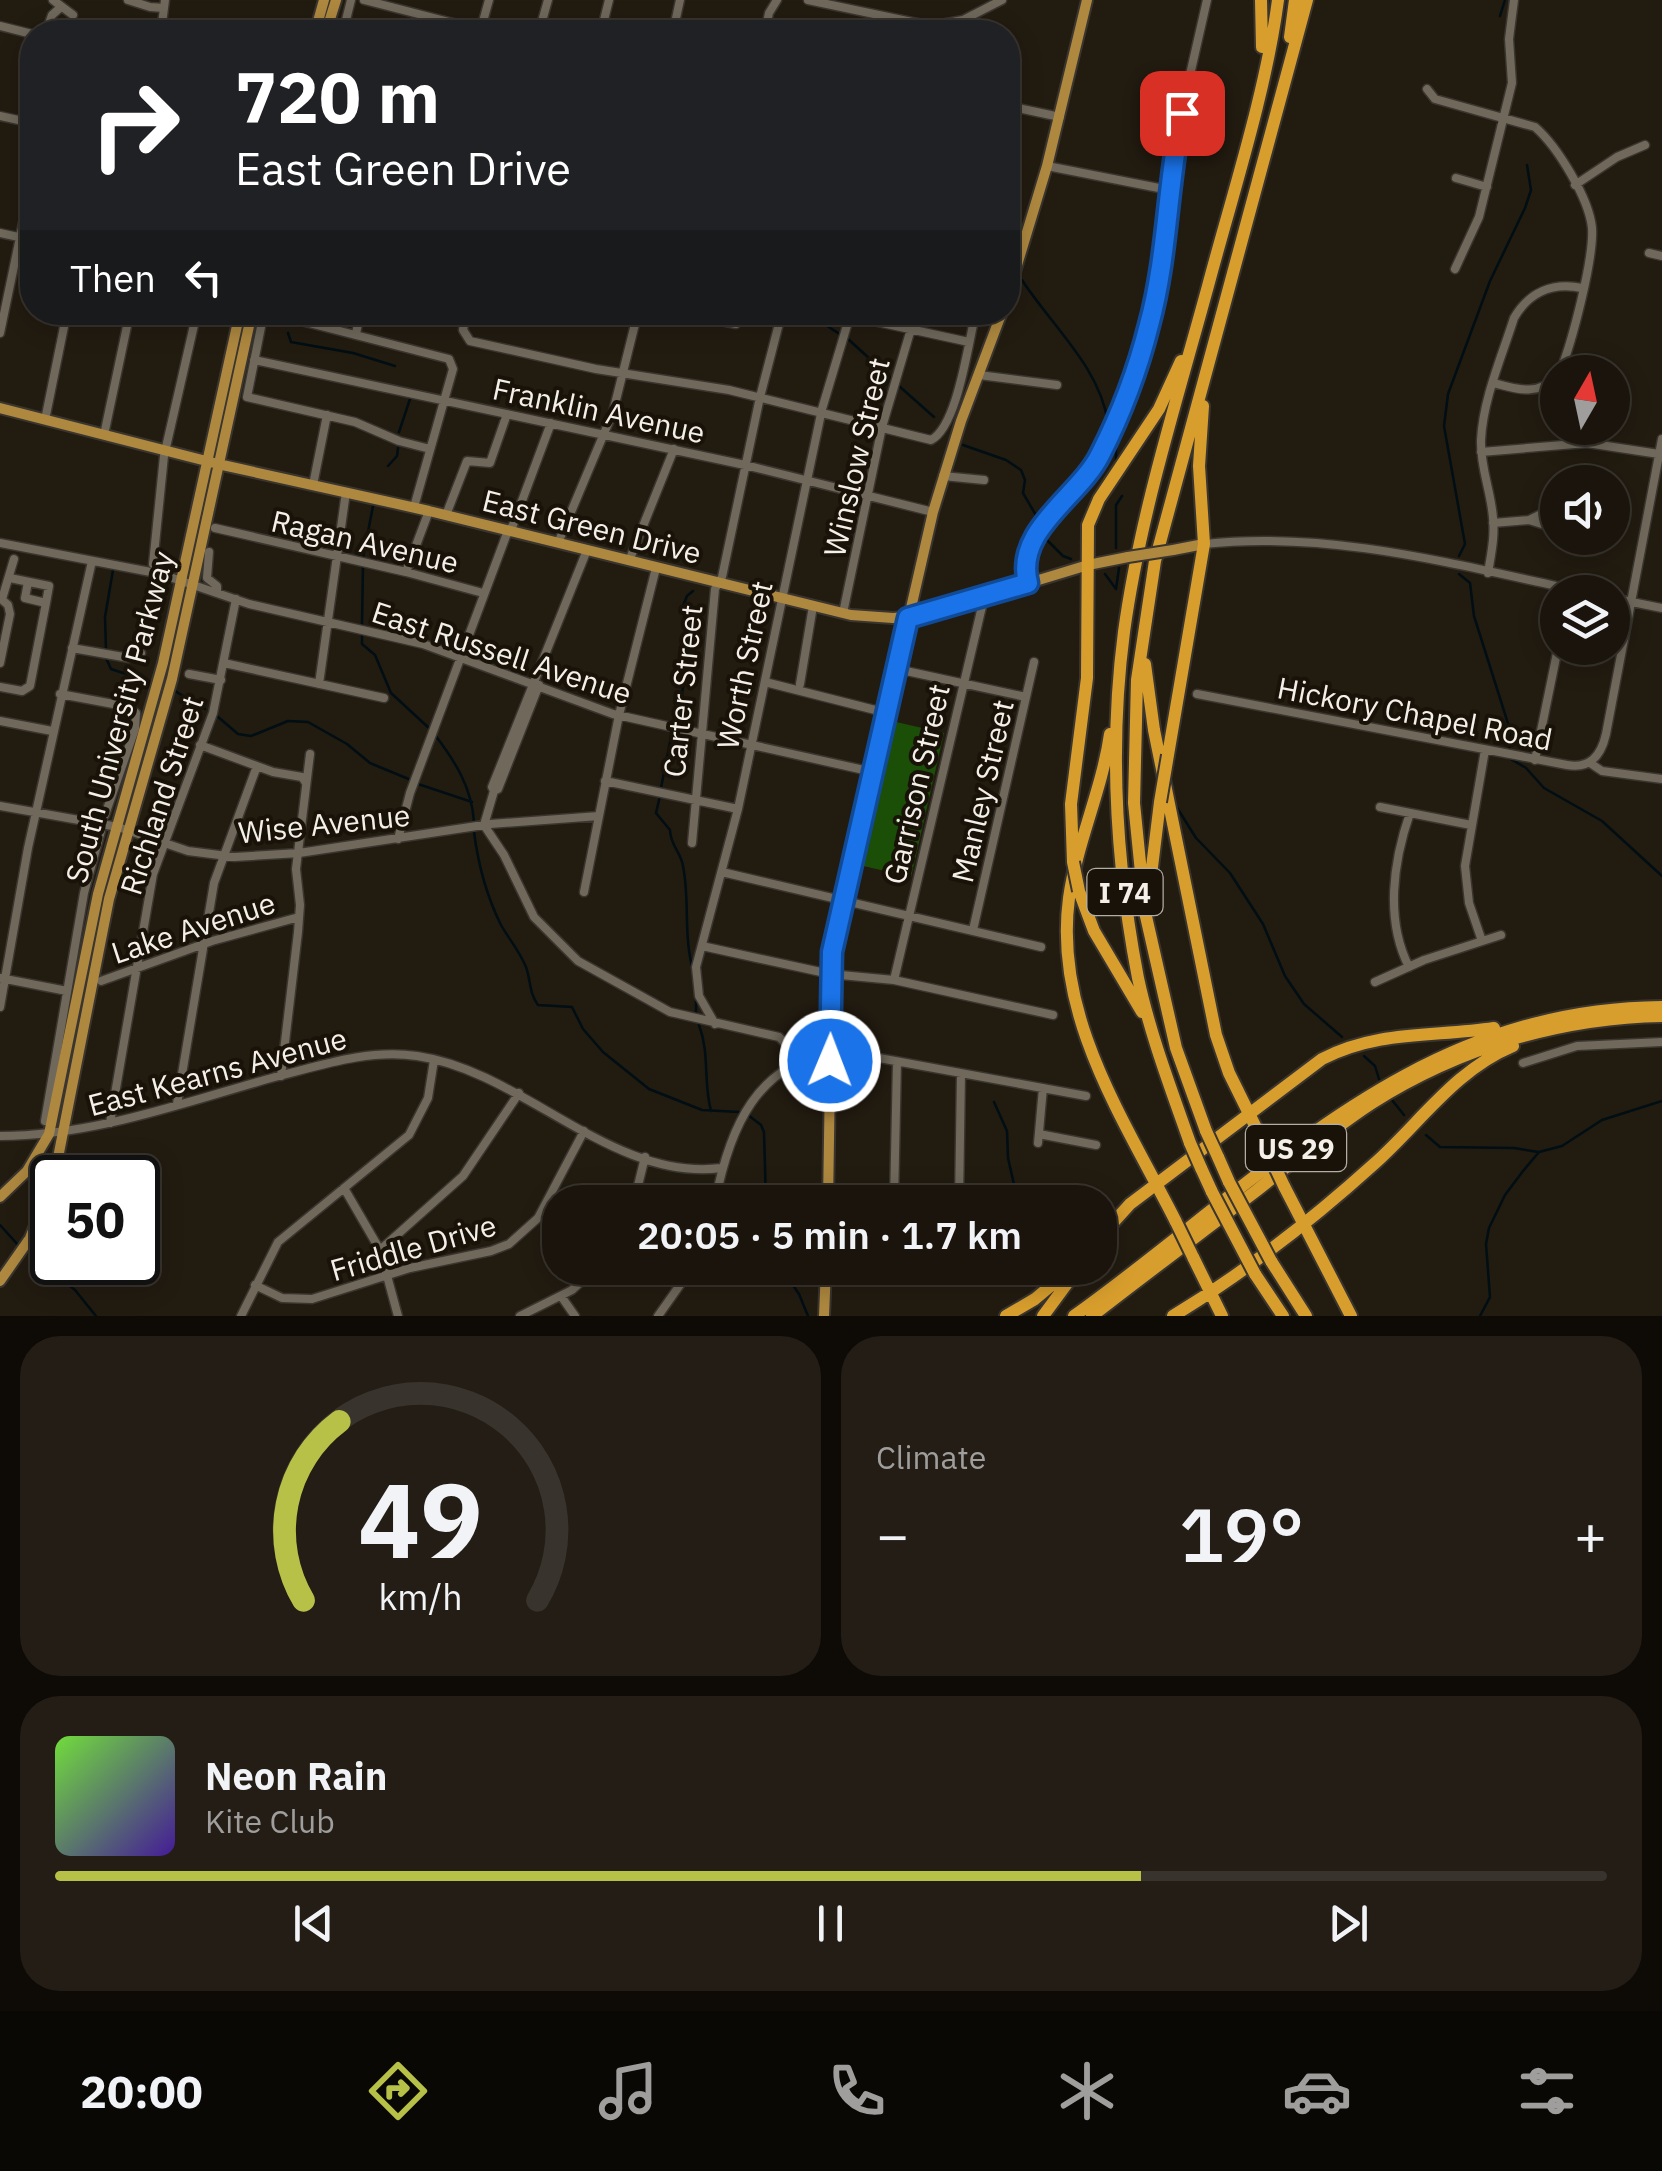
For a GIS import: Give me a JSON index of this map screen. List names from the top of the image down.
{
  "streets": {
    "highway": ["I 74", "US 29"],
    "main road": ["East Green Drive", "South University Parkway"],
    "street": [
      "Franklin Avenue",
      "Winslow Street",
      "Ragan Avenue",
      "East Russell Avenue",
      "Worth Street",
      "Carter Street",
      "Hickory Chapel Road",
      "Garrison Street",
      "Manley Street",
      "Richland Street",
      "Wise Avenue",
      "Lake Avenue",
      "East Kearns Avenue",
      "Friddle Drive"
    ]
  },
  "crossings": [
    ["Franklin Avenue", "Winslow Street"],
    ["Franklin Avenue", "Worth Street"],
    ["Franklin Avenue", "Carter Street"],
    ["Winslow Street", "East Green Drive"],
    ["East Green Drive", "Worth Street"],
    ["East Green Drive", "Carter Street"],
    ["East Green Drive", "South University Parkway"],
    ["East Green Drive", "Garrison Street"],
    ["East Russell Avenue", "Worth Street"],
    ["East Russell Avenue", "Carter Street"],
    ["East Russell Avenue", "South University Parkway"],
    ["East Russell Avenue", "Richland Street"],
    ["South University Parkway", "Wise Avenue"],
    ["South University Parkway", "East Kearns Avenue"],
    ["Richland Street", "Wise Avenue"],
    ["Richland Street", "Lake Avenue"],
    ["Richland Street", "East Kearns Avenue"],
    ["East Kearns Avenue", "Friddle Drive"]
  ],
  "north": "top",
  "page": {
    "turn": ["720 m", "East Green Drive"],
    "then": "Then",
    "limit": "50",
    "trip": "20:05 · 5 min · 1.7 km",
    "tile": "Climate",
    "heat": ["−", "19°", "+"],
    "song": ["Neon Rain", "Kite Club"],
    "tabs": "20:00",
    "gauge": ["49", "km/h"]
  }
}
